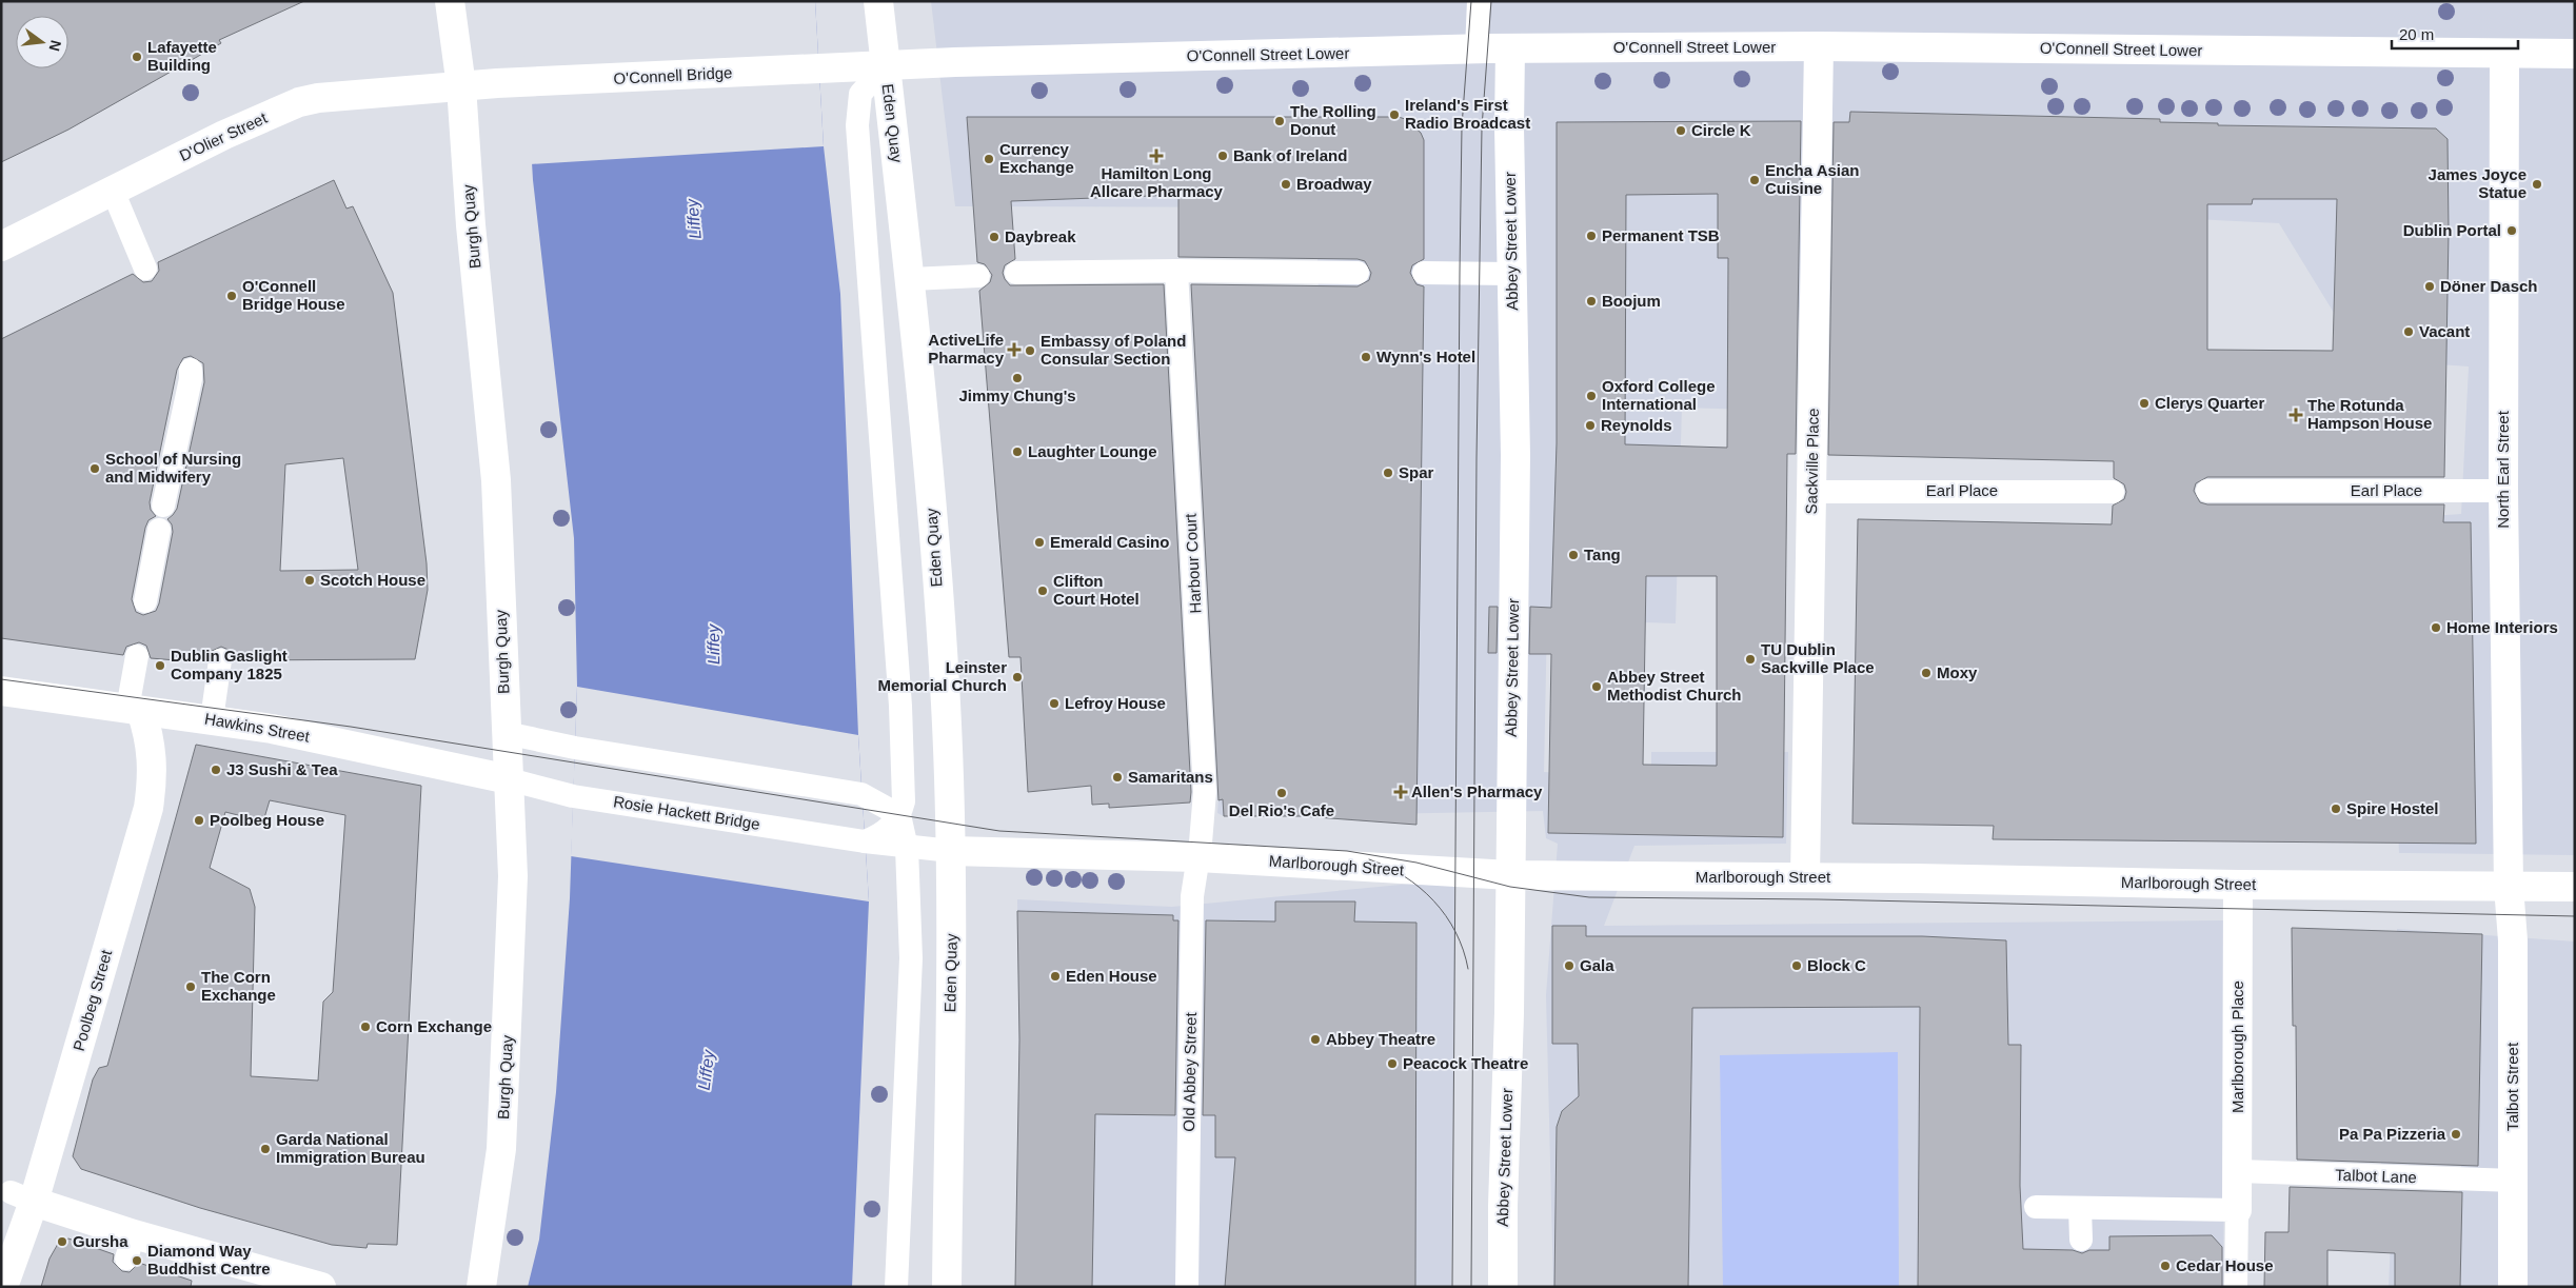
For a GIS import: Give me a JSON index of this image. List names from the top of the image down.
{
  "streets": {
    "street": [
      "O'Connell Street Lower",
      "O'Connell Bridge",
      "Eden Quay",
      "D'Olier Street",
      "Burgh Quay",
      "Abbey Street Lower",
      "Sackville Place",
      "North Earl Street",
      "Hawkins Street",
      "Marlborough Street",
      "Poolbeg Street",
      "Marlborough Place",
      "Talbot Street"
    ],
    "lane": [
      "Earl Place",
      "Harbour Court",
      "Rosie Hackett Bridge",
      "Old Abbey Street",
      "Talbot Lane"
    ]
  },
  "crossings": [
    ["O'Connell Street Lower", "O'Connell Bridge"],
    ["O'Connell Street Lower", "Eden Quay"],
    ["O'Connell Street Lower", "Abbey Street Lower"],
    ["O'Connell Street Lower", "Sackville Place"],
    ["O'Connell Street Lower", "North Earl Street"],
    ["O'Connell Bridge", "Eden Quay"],
    ["O'Connell Bridge", "D'Olier Street"],
    ["O'Connell Bridge", "Burgh Quay"],
    ["Eden Quay", "Rosie Hackett Bridge"],
    ["Eden Quay", "Marlborough Street"],
    ["D'Olier Street", "Burgh Quay"],
    ["Burgh Quay", "Hawkins Street"],
    ["Burgh Quay", "Rosie Hackett Bridge"],
    ["Abbey Street Lower", "Marlborough Street"],
    ["Sackville Place", "Earl Place"],
    ["Sackville Place", "Marlborough Street"],
    ["North Earl Street", "Earl Place"],
    ["North Earl Street", "Marlborough Street"],
    ["North Earl Street", "Talbot Street"],
    ["Harbour Court", "Marlborough Street"],
    ["Harbour Court", "Old Abbey Street"],
    ["Hawkins Street", "Rosie Hackett Bridge"],
    ["Hawkins Street", "Poolbeg Street"],
    ["Rosie Hackett Bridge", "Marlborough Street"],
    ["Marlborough Street", "Marlborough Place"],
    ["Marlborough Street", "Old Abbey Street"],
    ["Marlborough Street", "Talbot Street"],
    ["Marlborough Place", "Talbot Lane"],
    ["Talbot Street", "Talbot Lane"]
  ],
  "water": ["Liffey"],
  "places": {
    "other": [
      "Lafayette Building",
      "Ireland's First Radio Broadcast",
      "The Rolling Donut",
      "Circle K",
      "Bank of Ireland",
      "Currency Exchange",
      "Encha Asian Cuisine",
      "Broadway",
      "James Joyce Statue",
      "Dublin Portal",
      "Permanent TSB",
      "Daybreak",
      "Döner Dasch",
      "O'Connell Bridge House",
      "Boojum",
      "Vacant",
      "Embassy of Poland Consular Section",
      "Wynn's Hotel",
      "Jimmy Chung's",
      "Oxford College International",
      "Clerys Quarter",
      "Reynolds",
      "Laughter Lounge",
      "School of Nursing and Midwifery",
      "Spar",
      "Emerald Casino",
      "Tang",
      "Scotch House",
      "Clifton Court Hotel",
      "Home Interiors",
      "TU Dublin Sackville Place",
      "Dublin Gaslight Company 1825",
      "Moxy",
      "Leinster Memorial Church",
      "Abbey Street Methodist Church",
      "Lefroy House",
      "J3 Sushi & Tea",
      "Samaritans",
      "Del Rio's Cafe",
      "Spire Hostel",
      "Poolbeg House",
      "Gala",
      "Block C",
      "Eden House",
      "The Corn Exchange",
      "Corn Exchange",
      "Abbey Theatre",
      "Peacock Theatre",
      "Pa Pa Pizzeria",
      "Garda National Immigration Bureau",
      "Gursha",
      "Diamond Way Buddhist Centre",
      "Cedar House"
    ],
    "health": [
      "Hamilton Long Allcare Pharmacy",
      "ActiveLife Pharmacy",
      "The Rotunda Hampson House",
      "Allen's Pharmacy"
    ]
  },
  "scale_bar": "20 m",
  "north": "right"
}
